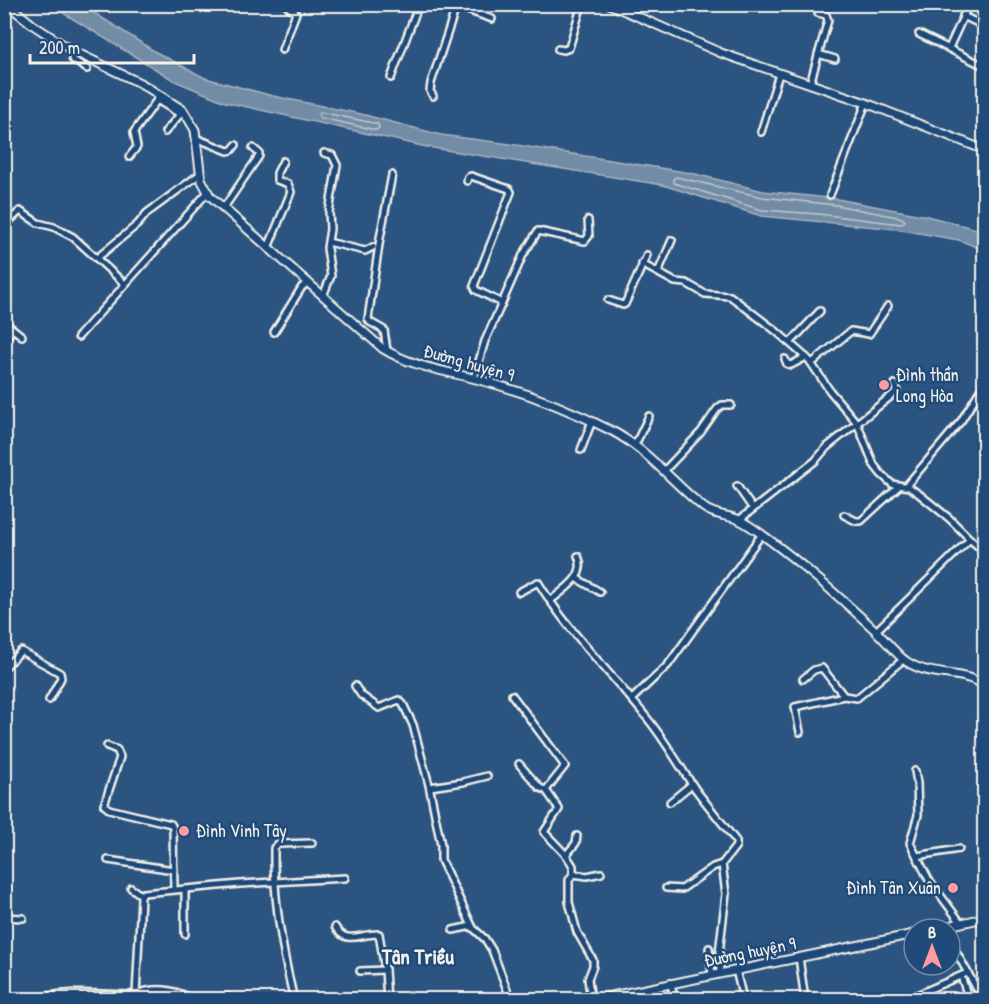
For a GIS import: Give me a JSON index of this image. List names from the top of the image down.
{
  "streets": {
    "street": ["Đường huyện 9"]
  },
  "districts": ["Tân Triều"],
  "places": ["Đình thần Long Hòa", "Đình Vinh Tây", "Đình Tân Xuân"],
  "scale_bar": "200 m",
  "north": "top"
}
